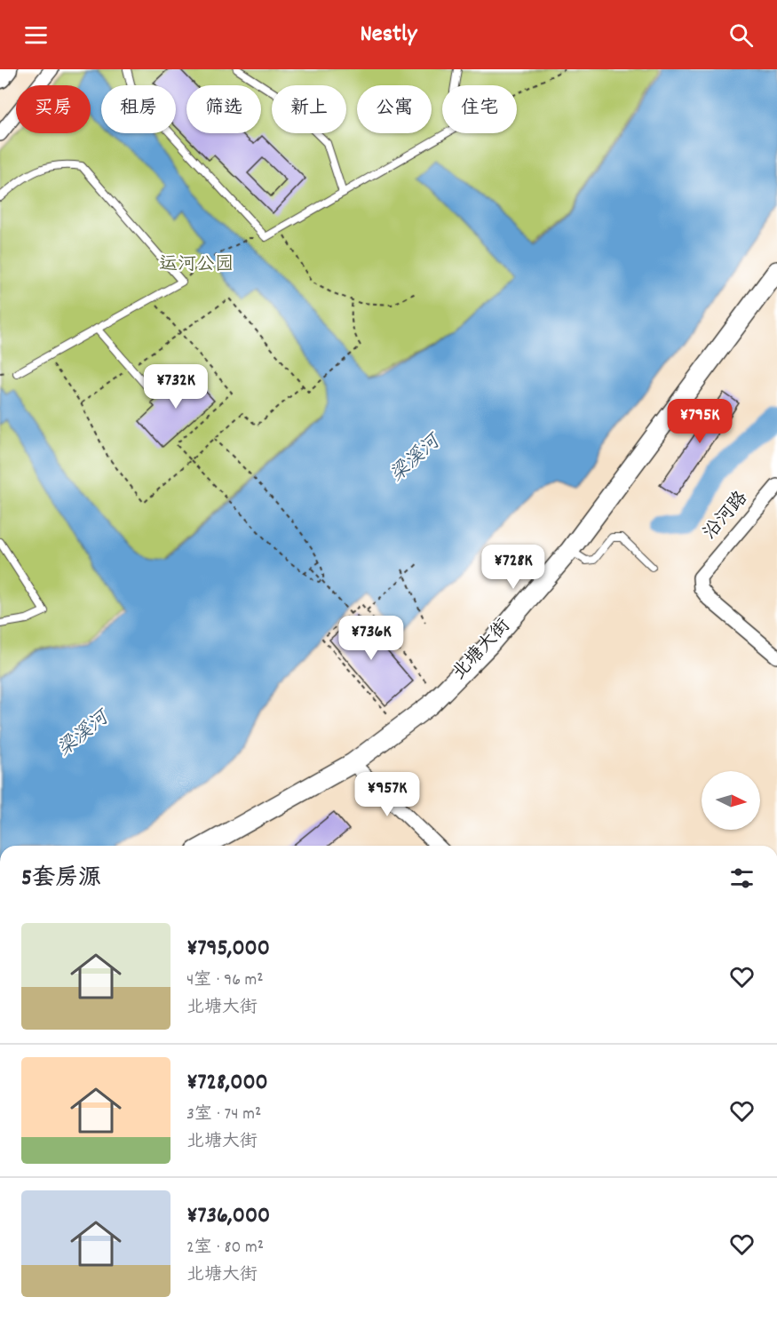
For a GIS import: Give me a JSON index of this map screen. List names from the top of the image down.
{
  "streets": {
    "main road": ["北塘大街"],
    "street": ["沿河路"]
  },
  "water": ["梁溪河"],
  "parks": ["运河公园"],
  "north": "right",
  "page": {
    "header": "Nestly",
    "chip": [
      "买房",
      "租房",
      "筛选",
      "新上",
      "公寓",
      "住宅"
    ],
    "price": [
      "¥732K",
      "¥795K",
      "¥728K",
      "¥736K",
      "¥957K"
    ],
    "heading": "5套房源",
    "list": [
      {
        "name": "¥795,000",
        "note": "4室 · 96 m² · 北塘大街"
      },
      {
        "name": "¥728,000",
        "note": "3室 · 74 m² · 北塘大街"
      },
      {
        "name": "¥736,000",
        "note": "2室 · 80 m² · 北塘大街"
      }
    ]
  }
}
